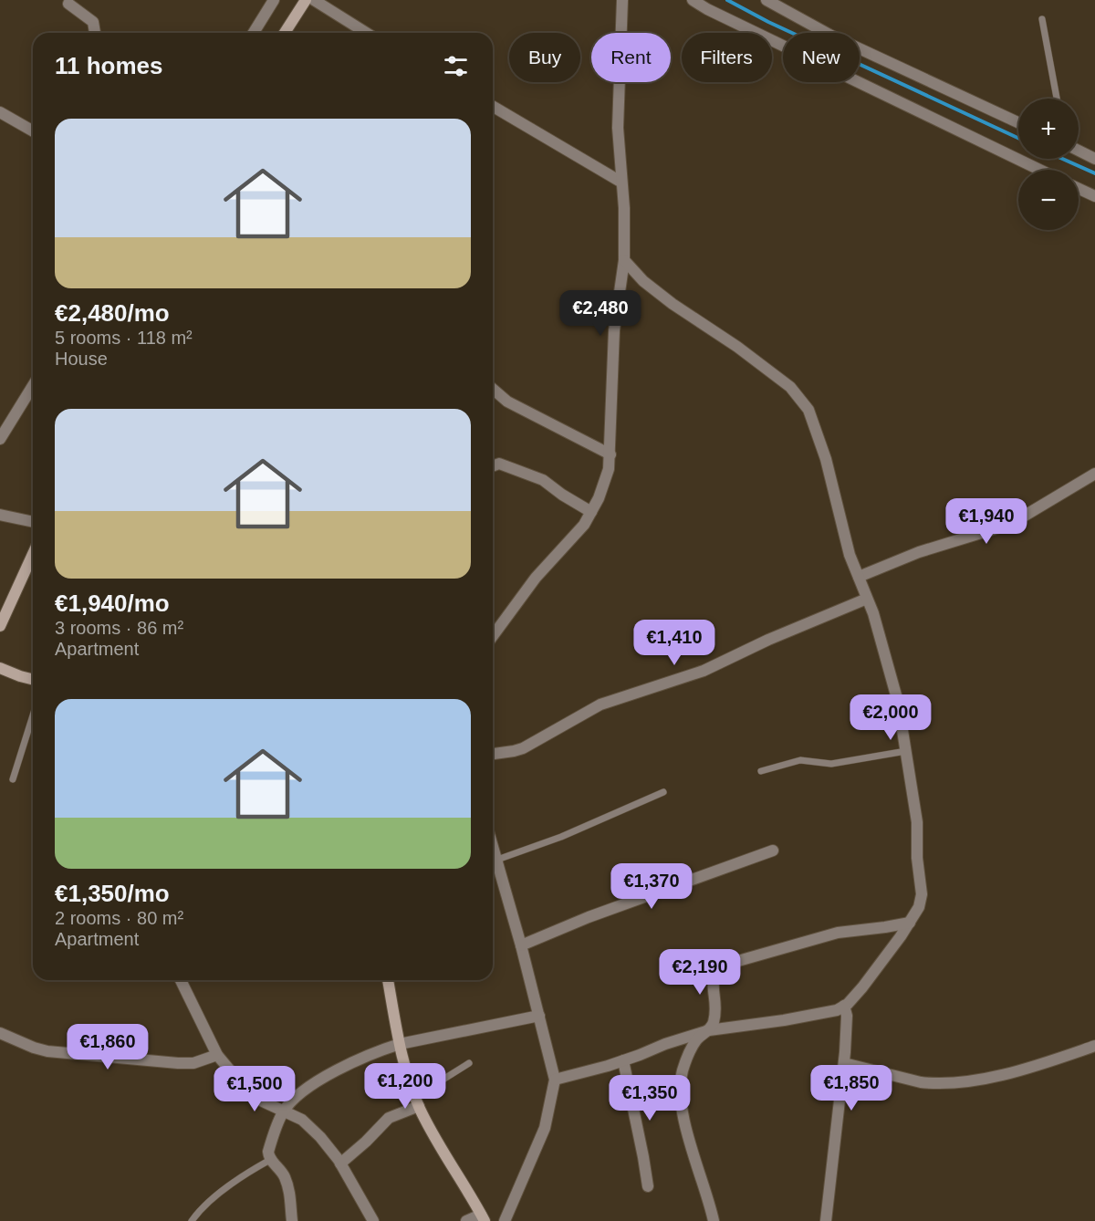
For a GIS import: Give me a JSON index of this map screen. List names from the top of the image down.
{
  "page": {
    "chip": [
      "Buy",
      "Rent",
      "Filters",
      "New"
    ],
    "heading": "11 homes",
    "map_buttons": ["+", "−"],
    "list": [
      {
        "name": "€2,480/mo",
        "note": "5 rooms · 118 m² · House"
      },
      {
        "name": "€1,940/mo",
        "note": "3 rooms · 86 m² · Apartment"
      },
      {
        "name": "€1,350/mo",
        "note": "2 rooms · 80 m² · Apartment"
      }
    ],
    "price": [
      "€2,480",
      "€1,940",
      "€1,410",
      "€2,000",
      "€1,370",
      "€2,190",
      "€1,860",
      "€1,200",
      "€1,850",
      "€1,500",
      "€1,350"
    ]
  }
}
